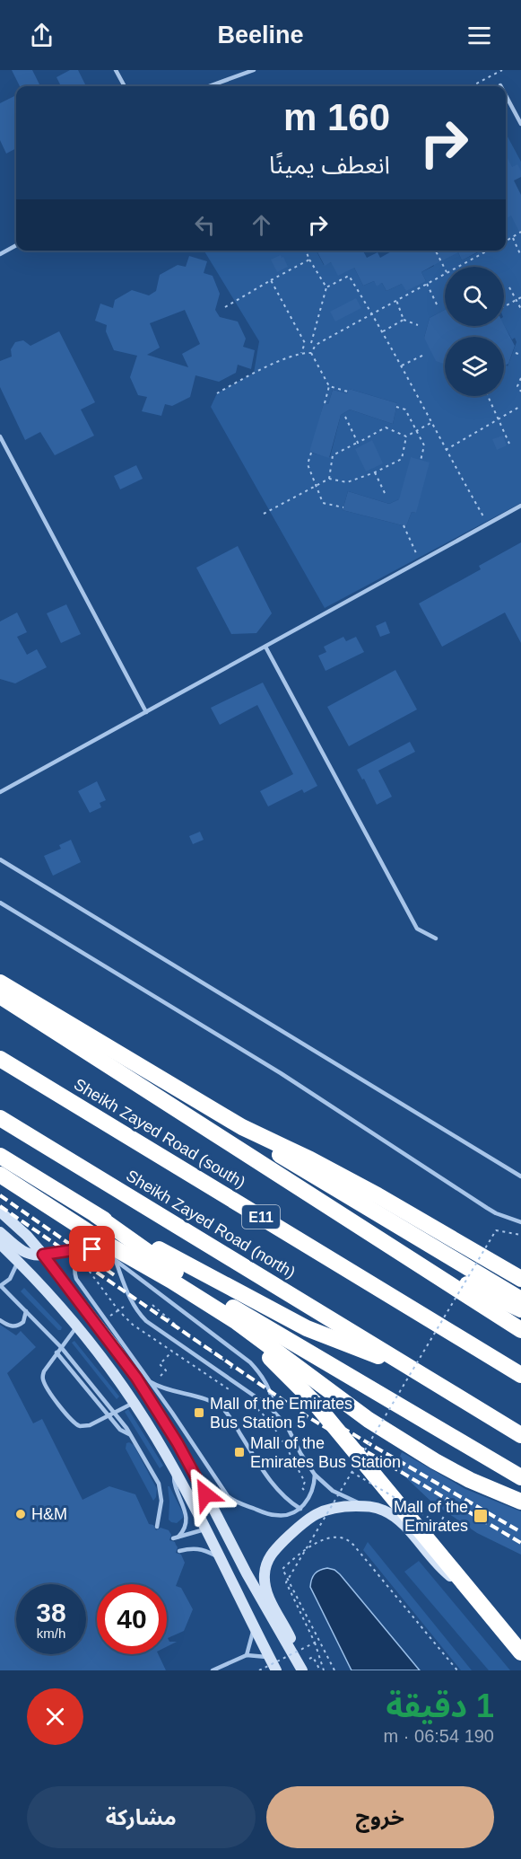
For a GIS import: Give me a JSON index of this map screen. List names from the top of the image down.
{
  "streets": {
    "highway": ["Sheikh Zayed Road (south)", "E11", "Sheikh Zayed Road (north)"]
  },
  "places": {
    "transit": ["Mall of the Emirates Bus Station 5", "Mall of the Emirates Bus Station", "Mall of the Emirates"],
    "other": ["H&M"]
  },
  "page": {
    "header": "Beeline",
    "turn": ["160 m", "انعطف يمينًا"],
    "speed": "38 km/h",
    "limit": "40",
    "heading": ["1 دقيقة", "190 m · 06:54"],
    "buttons": ["خروج", "مشاركة"]
  }
}
